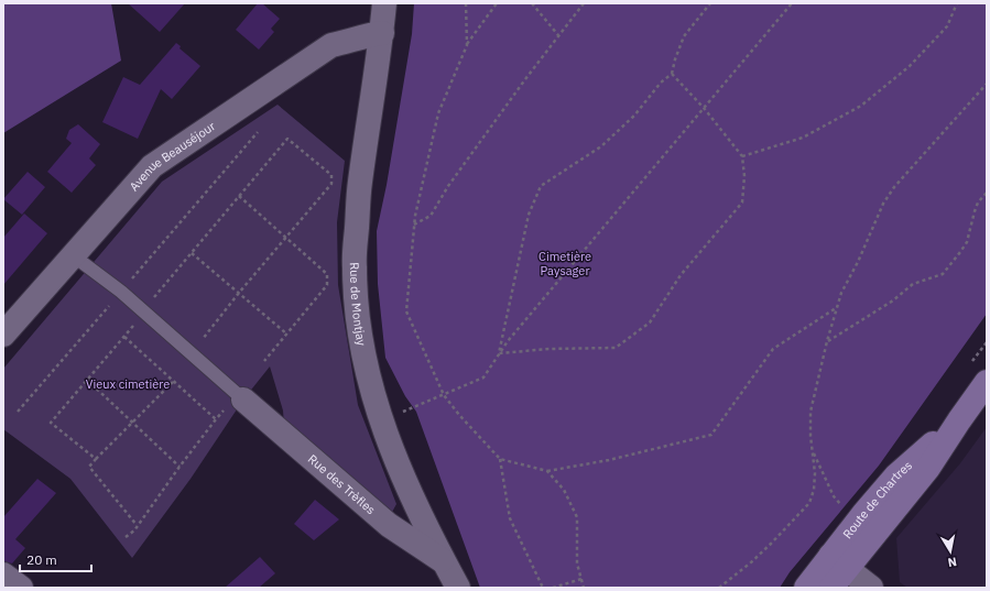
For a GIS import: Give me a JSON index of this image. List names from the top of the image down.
{
  "streets": {
    "main road": ["Route de Chartres"],
    "street": ["Avenue Beauséjour", "Rue de Montjay", "Rue des Trèfles"]
  },
  "crossings": [
    ["Avenue Beauséjour", "Rue de Montjay"],
    ["Rue de Montjay", "Rue des Trèfles"]
  ],
  "parks": ["Cimetière Paysager", "Vieux cimetière"],
  "scale_bar": "20 m",
  "north": "bottom"
}
